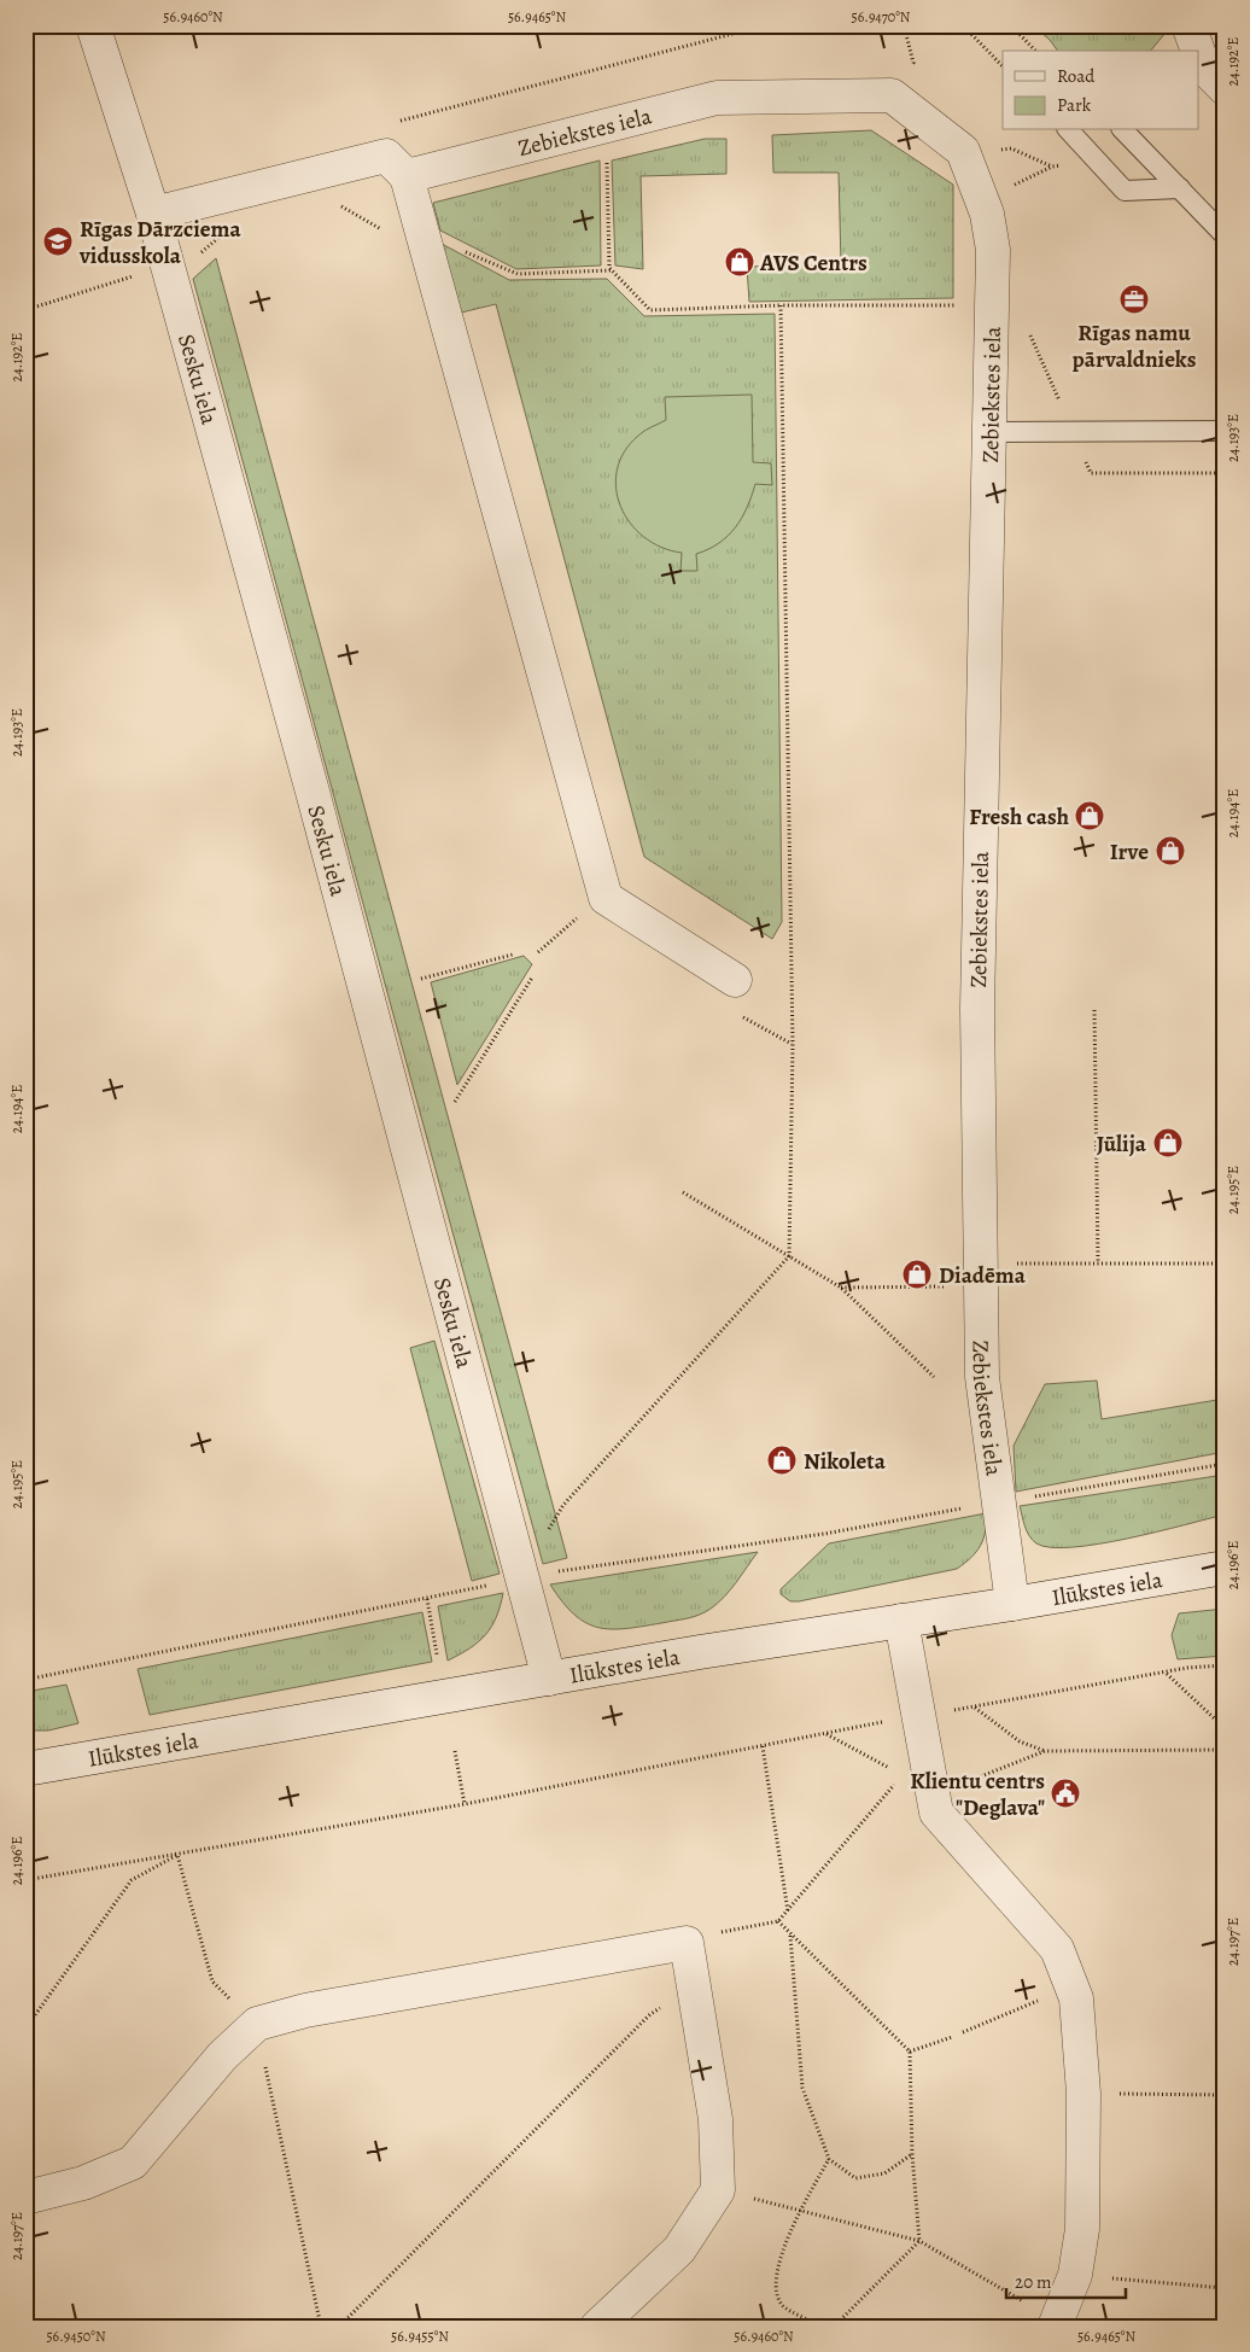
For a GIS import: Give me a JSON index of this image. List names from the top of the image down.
{
  "streets": {
    "street": ["Zebiekstes iela", "Sesku iela", "Ilūkstes iela"]
  },
  "crossings": [
    ["Zebiekstes iela", "Ilūkstes iela"],
    ["Sesku iela", "Ilūkstes iela"]
  ],
  "places": {
    "school or university": ["Rīgas Dārzciema vidusskola"],
    "shop": [
      "AVS Centrs",
      "Fresh cash",
      "Irve",
      "Jūlija",
      "Diadēma",
      "Nikoleta"
    ],
    "office": ["Rīgas namu pārvaldnieks"],
    "public building": ["Klientu centrs \"Deglava\""]
  },
  "legend": ["Road", "Park"],
  "scale_bar": "20 m",
  "coordinates": [
    "56.9460°N",
    "56.9465°N",
    "56.9470°N",
    "24.192°E",
    "24.193°E",
    "24.194°E",
    "24.195°E",
    "24.196°E",
    "24.197°E",
    "56.9450°N",
    "56.9455°N"
  ]
}
